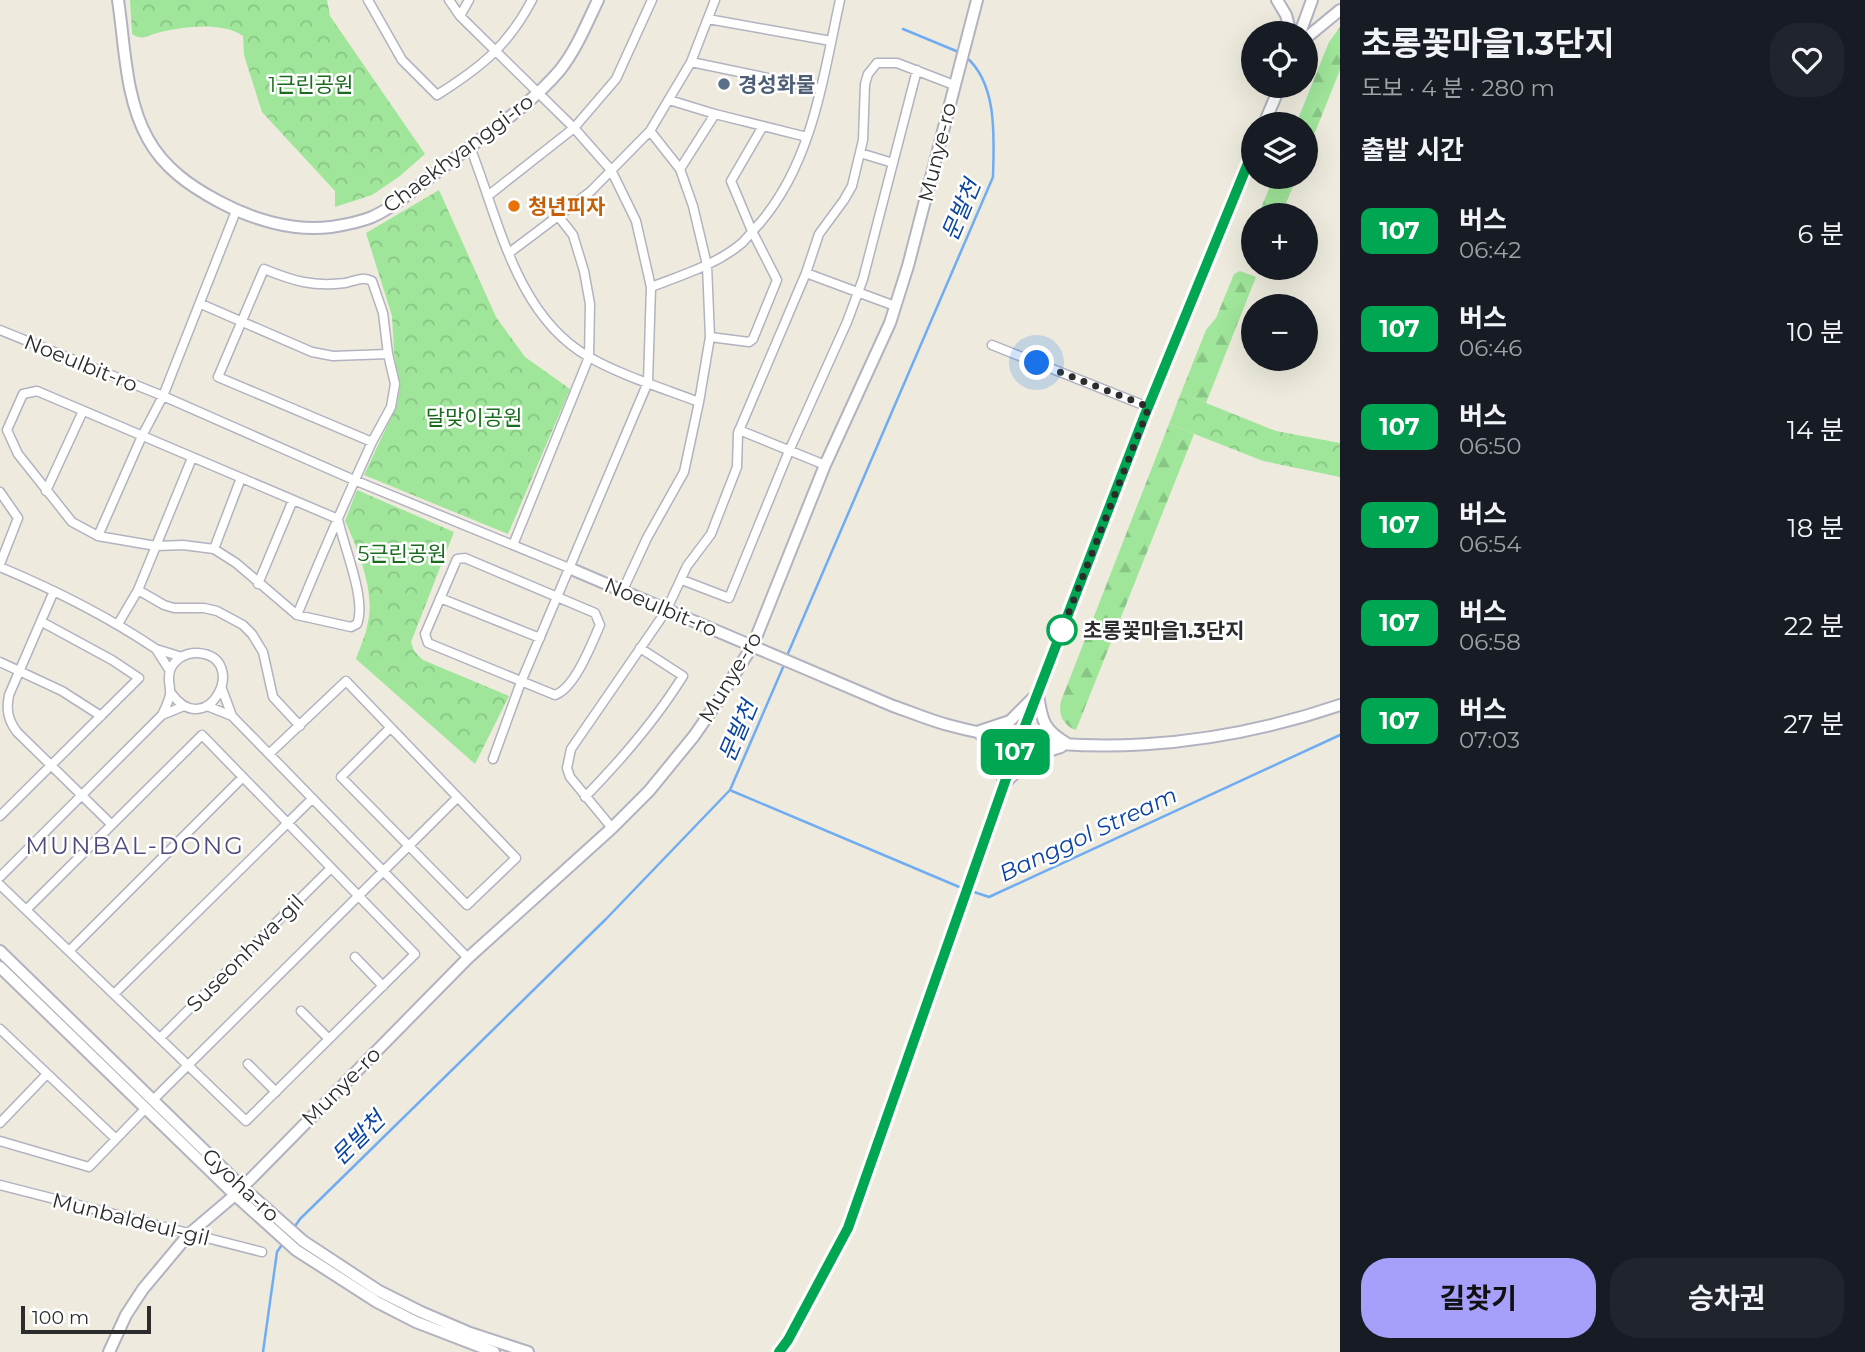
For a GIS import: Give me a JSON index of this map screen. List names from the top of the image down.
{
  "streets": {
    "street": [
      "Munye-ro",
      "Chaekhyanggi-ro",
      "Noeulbit-ro",
      "Suseonhwa-gil",
      "Gyoha-ro",
      "Munbaldeul-gil"
    ]
  },
  "crossings": [
    ["Munye-ro", "Noeulbit-ro"],
    ["Munye-ro", "Gyoha-ro"],
    ["Chaekhyanggi-ro", "Noeulbit-ro"],
    ["Suseonhwa-gil", "Gyoha-ro"]
  ],
  "districts": ["MUNBAL-DONG"],
  "water": ["문발천", "Banggol Stream"],
  "parks": ["1근린공원", "달맞이공원", "5근린공원"],
  "places": ["경성화물", "청년피자", "초롱꽃마을1.3단지"],
  "lines": ["bus line 107"],
  "scale_bar": "100 m",
  "page": {
    "on_map": "107",
    "heading": [
      ["초롱꽃마을1.3단지", "도보 · 4 분 · 280 m"],
      "출발 시간"
    ],
    "map_buttons": ["+", "−"],
    "list": [
      {
        "mark": "107",
        "name": "버스",
        "note": "06:42",
        "value": "6 분"
      },
      {
        "mark": "107",
        "name": "버스",
        "note": "06:46",
        "value": "10 분"
      },
      {
        "mark": "107",
        "name": "버스",
        "note": "06:50",
        "value": "14 분"
      },
      {
        "mark": "107",
        "name": "버스",
        "note": "06:54",
        "value": "18 분"
      },
      {
        "mark": "107",
        "name": "버스",
        "note": "06:58",
        "value": "22 분"
      },
      {
        "mark": "107",
        "name": "버스",
        "note": "07:03",
        "value": "27 분"
      }
    ],
    "buttons": ["길찾기", "승차권"],
    "scale": "100 m"
  }
}
